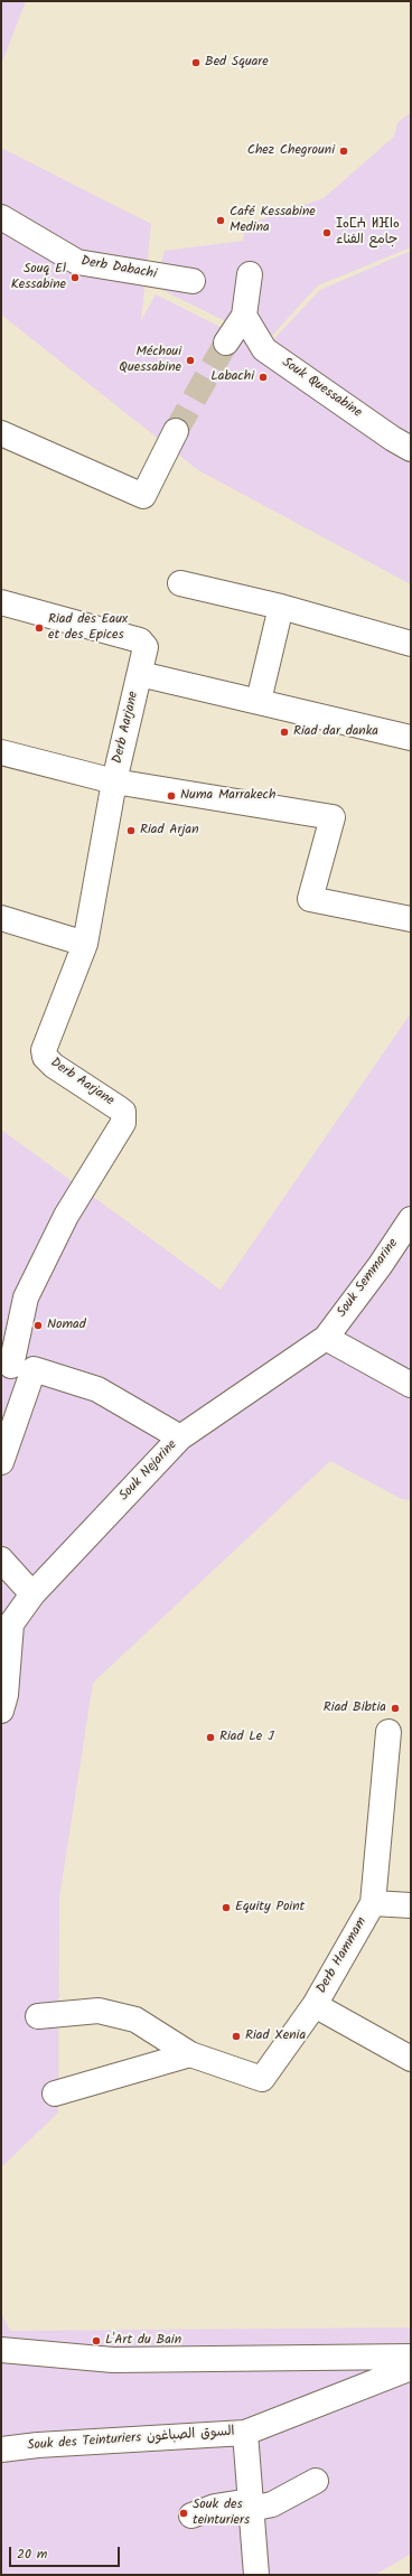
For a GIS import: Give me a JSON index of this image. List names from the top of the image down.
{
  "streets": {
    "street": [
      "Derb Dabachi",
      "Souk Quessabine",
      "Derb Aarjane",
      "Souk Semmarine",
      "Souk Nejarine",
      "Derb Hammam",
      "Souk des Teinturiers السوق الصباغون"
    ]
  },
  "crossings": [
    ["Souk Semmarine", "Souk Nejarine"]
  ],
  "places": [
    "Bed Square",
    "Chez Chegrouni",
    "Café Kessabine Medina",
    "ⵊⴰⵎⵄ ⵍⴼⵏⴰ جامع الفناء",
    "Souq El Kessabine",
    "Méchoui Quessabine",
    "Labachi",
    "Riad des Eaux et des Epices",
    "Riad dar danka",
    "Numa Marrakech",
    "Riad Arjan",
    "Nomad",
    "Riad Bibtia",
    "Riad Le J",
    "Equity Point",
    "Riad Xenia",
    "L'Art du Bain",
    "Souk des teinturiers"
  ],
  "scale_bar": "20 m"
}
